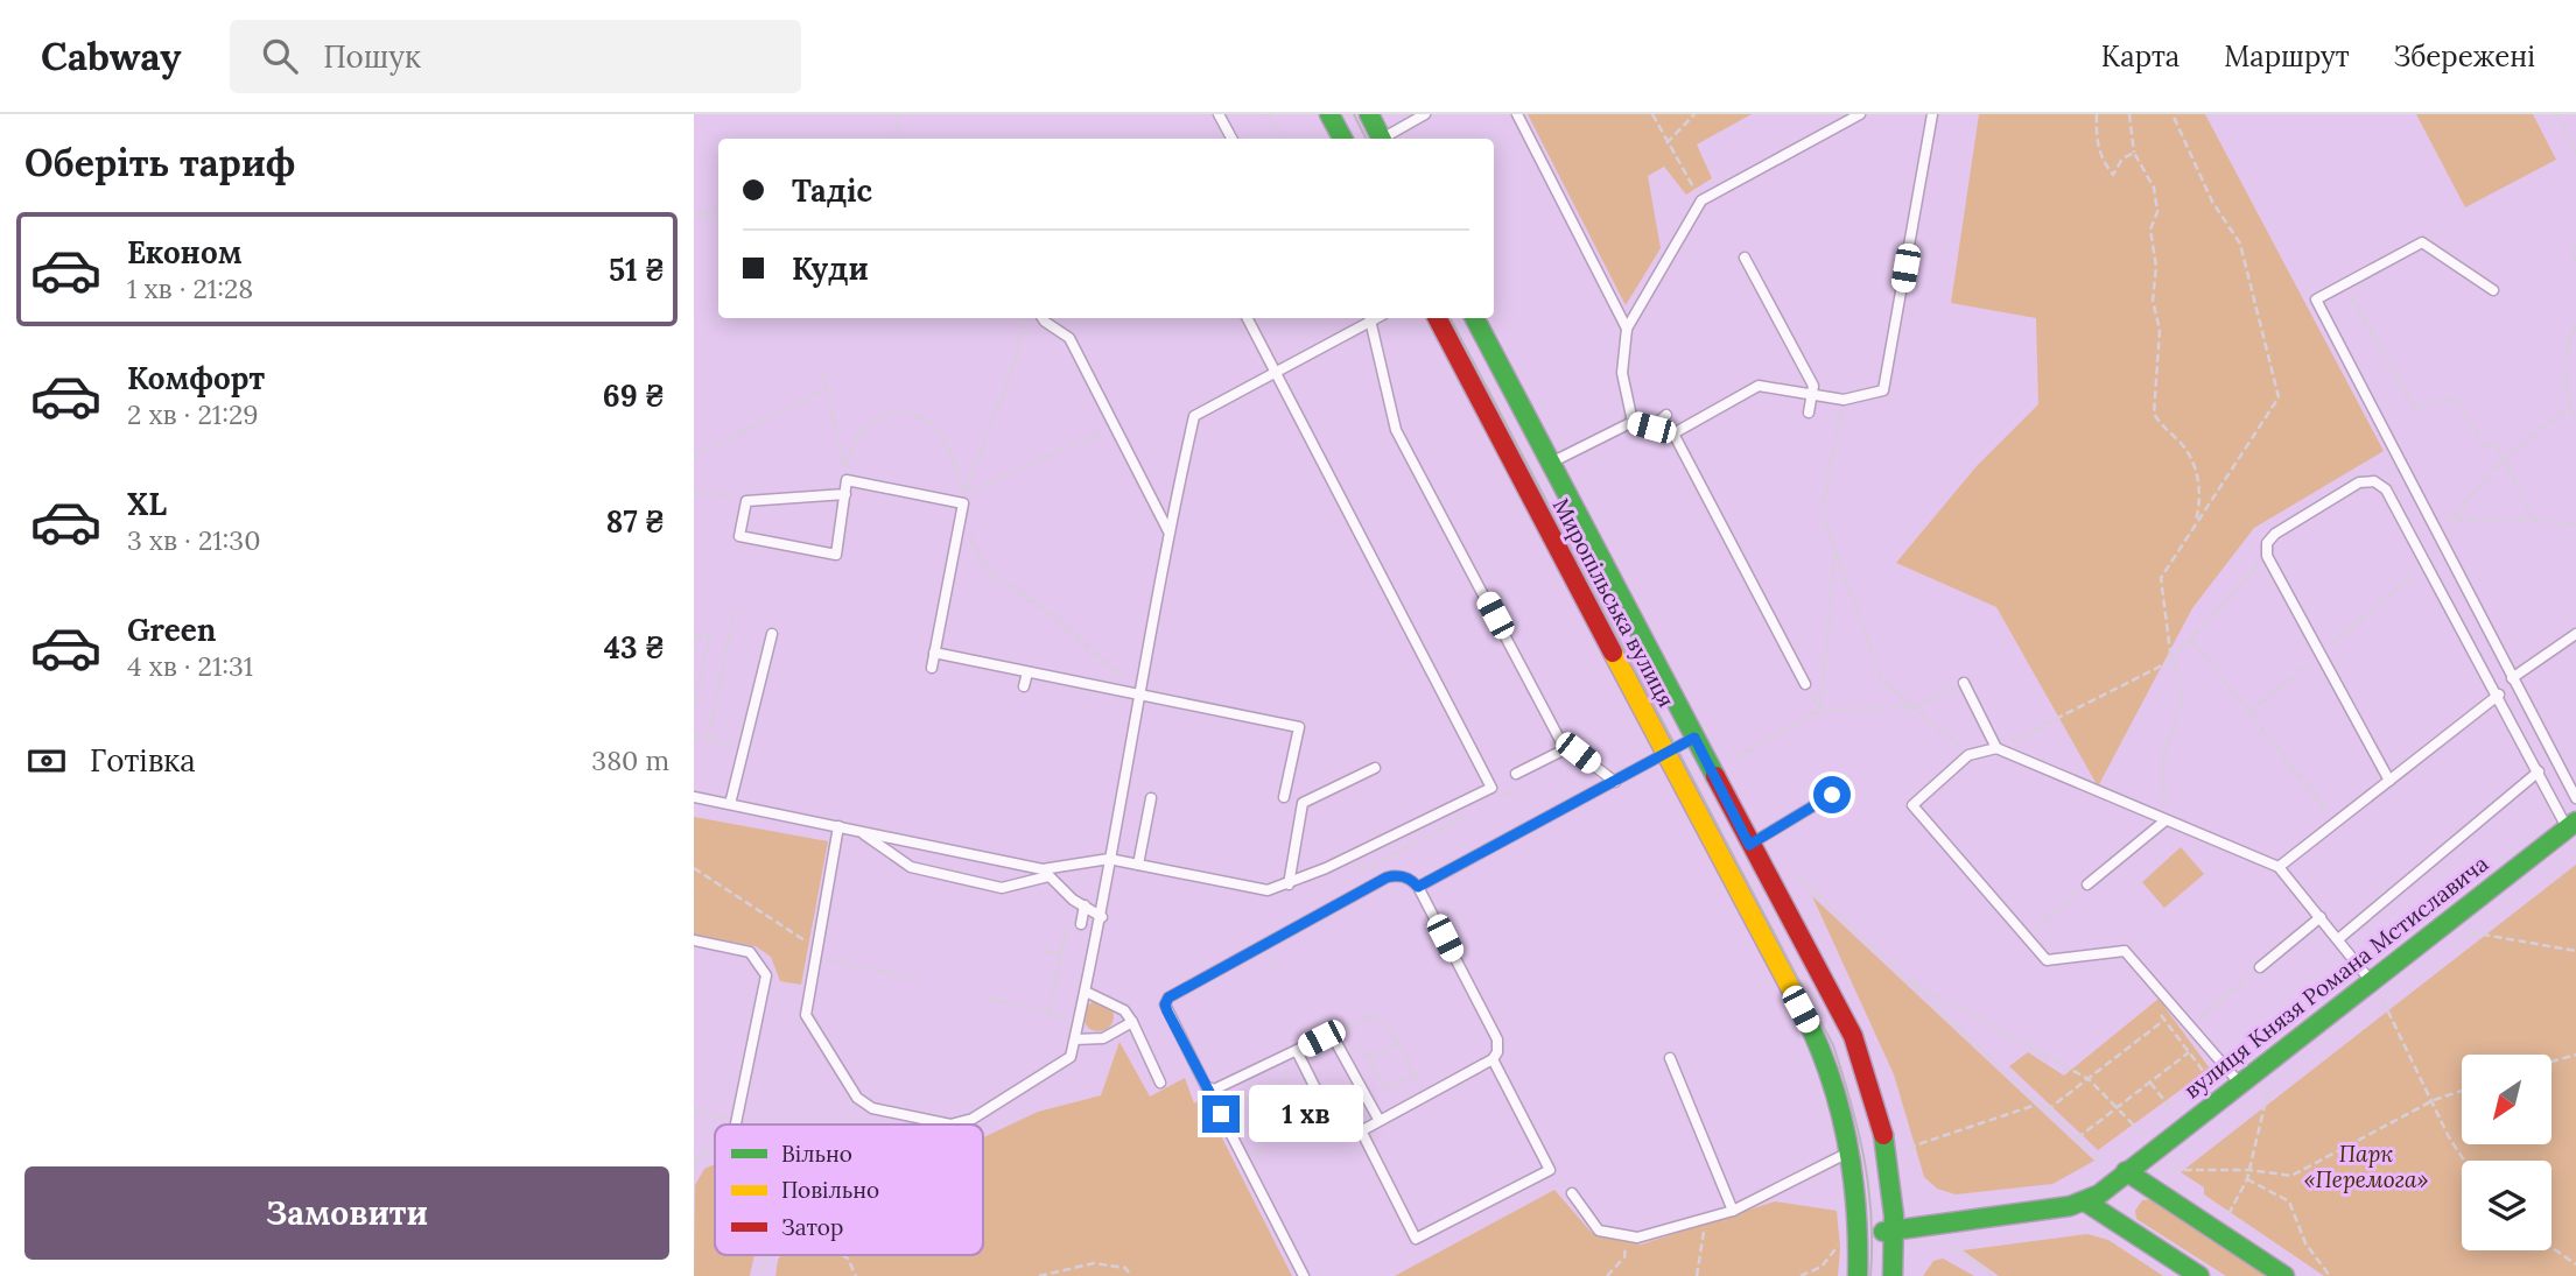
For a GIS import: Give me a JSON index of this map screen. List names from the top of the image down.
{
  "streets": {
    "street": ["Миропільська вулиця", "вулиця Князя Романа Мстиславича"]
  },
  "parks": ["Парк «Перемога»"],
  "legend": ["Вільно", "Повільно", "Затор"],
  "north": "bottom left",
  "page": {
    "header": "Cabway",
    "search": "Пошук",
    "nav": ["Карта", "Маршрут", "Збережені"],
    "heading": "Оберіть тариф",
    "banner": ["Тадіс", "Куди"],
    "list": [
      {
        "name": "Економ",
        "note": "1 хв · 21:28",
        "value": "51 ₴"
      },
      {
        "name": "Комфорт",
        "note": "2 хв · 21:29",
        "value": "69 ₴"
      },
      {
        "name": "XL",
        "note": "3 хв · 21:30",
        "value": "87 ₴"
      },
      {
        "name": "Green",
        "note": "4 хв · 21:31",
        "value": "43 ₴"
      }
    ],
    "pay": ["Готівка", "380 m"],
    "bubble": "1 хв",
    "buttons": "Замовити"
  }
}
